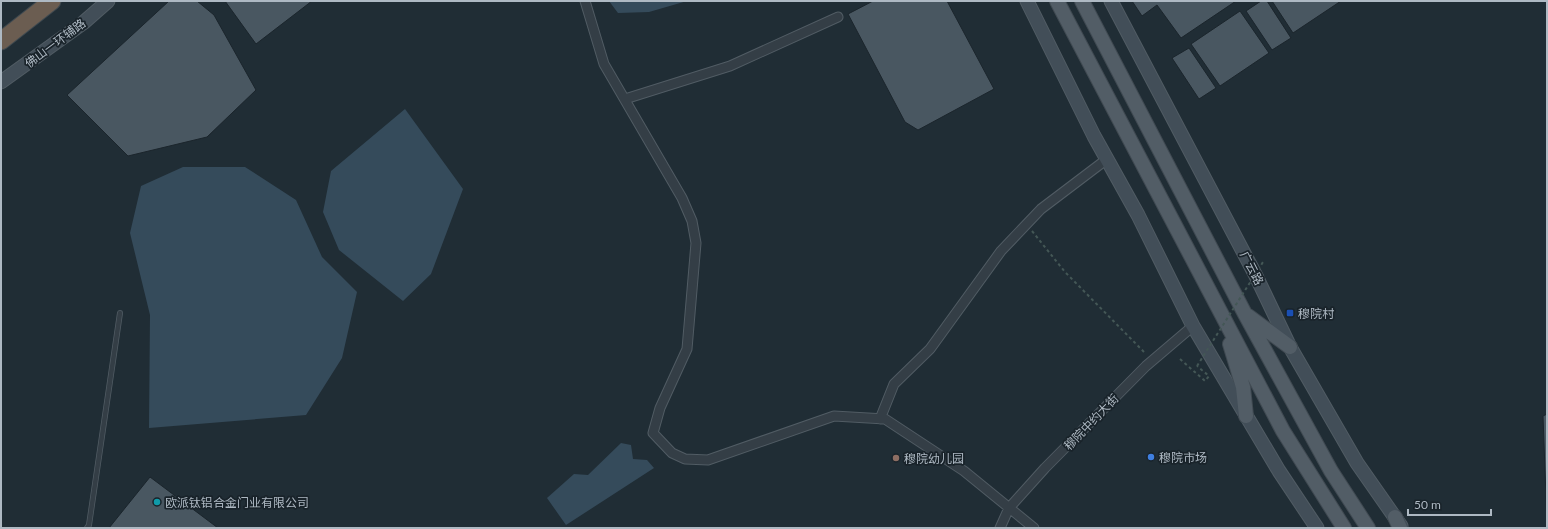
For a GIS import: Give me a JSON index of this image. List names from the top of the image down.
{
  "streets": {
    "main road": ["佛山一环辅路", "广云路"],
    "street": ["穆院中约大街"]
  },
  "places": {
    "transit": ["穆院村"],
    "other": ["穆院市场", "穆院幼儿园", "欧派钛铝合金门业有限公司"]
  },
  "scale_bar": "50 m"
}
